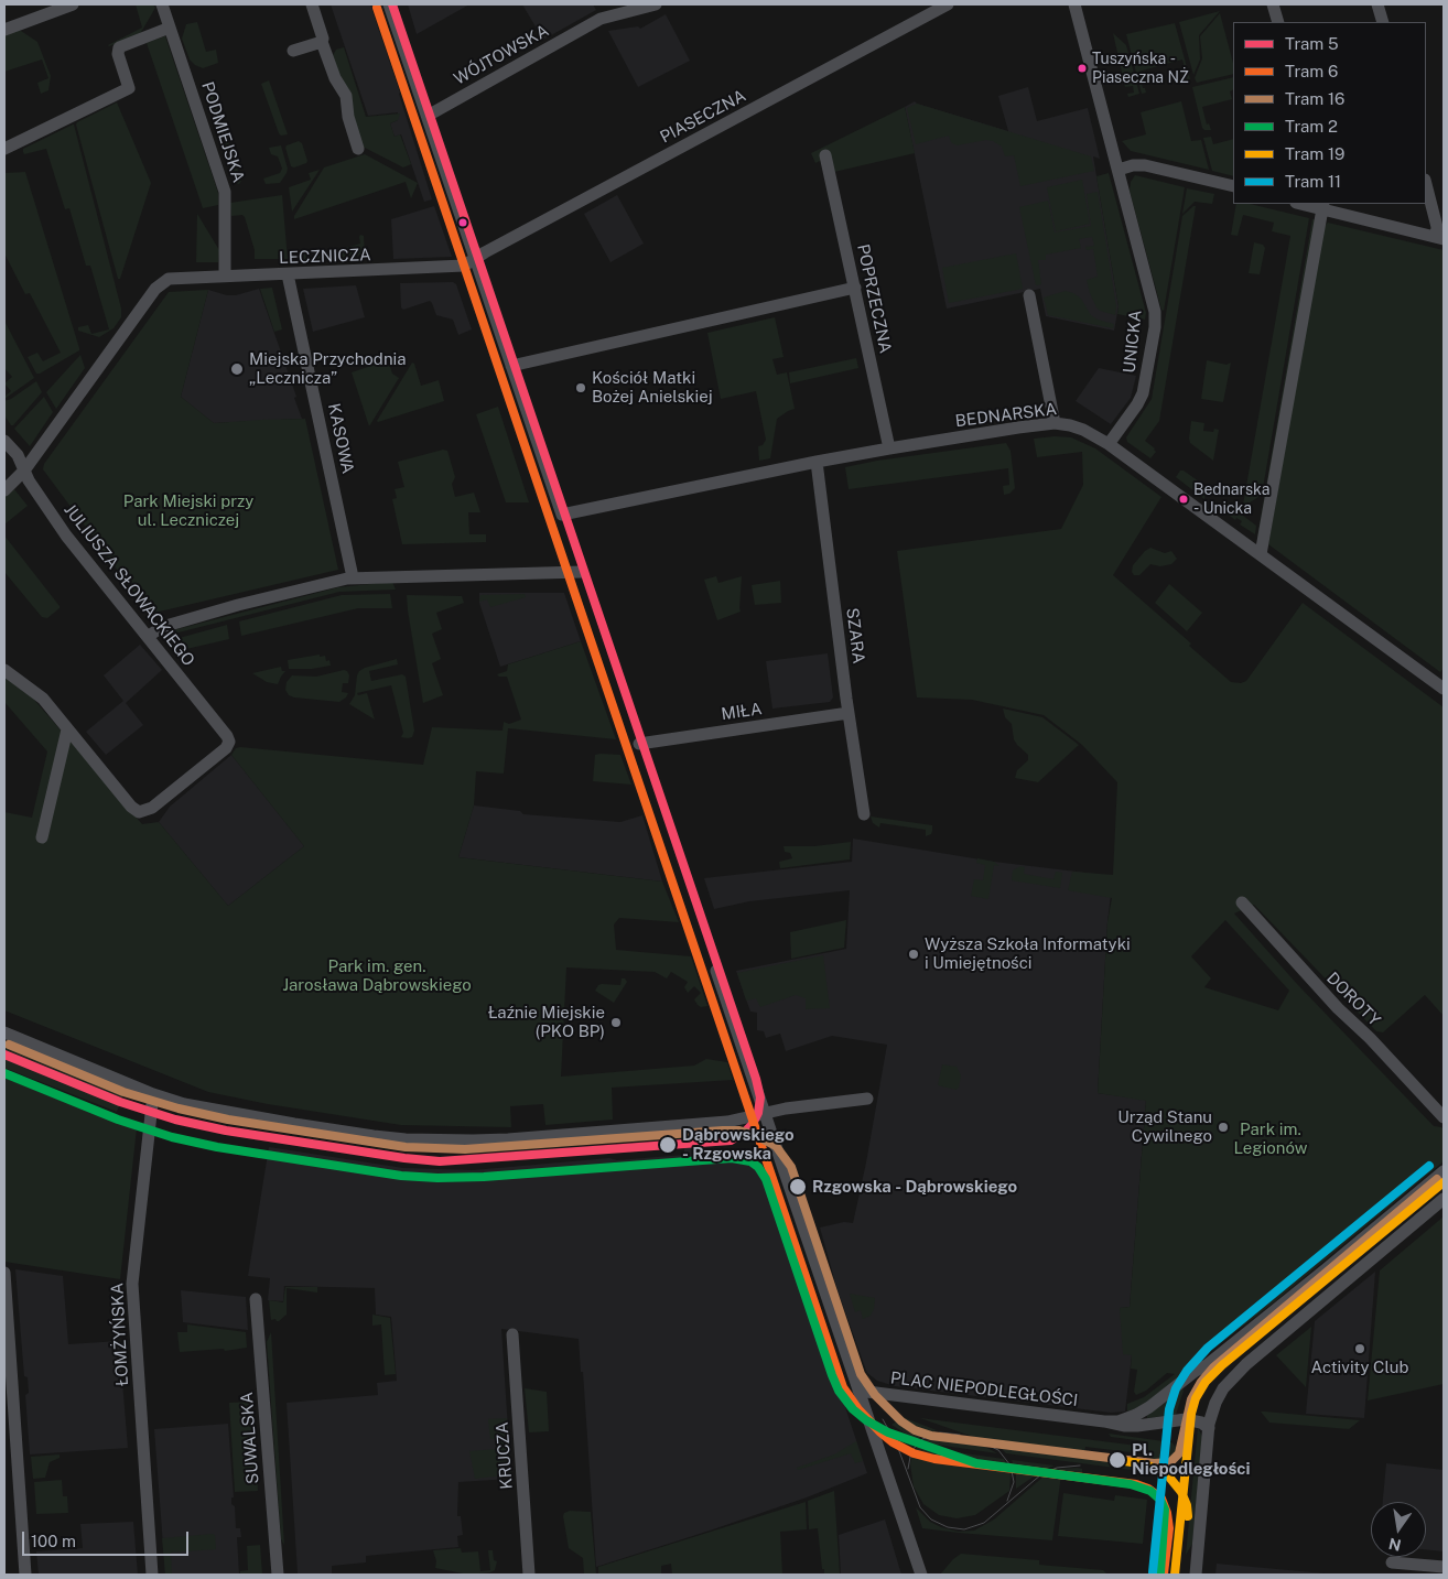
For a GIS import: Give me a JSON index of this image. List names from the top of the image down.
{
  "streets": {
    "street": [
      "WÓJTOWSKA",
      "PIASECZNA",
      "PODMIEJSKA",
      "LECZNICZA",
      "POPRZECZNA",
      "UNICKA",
      "BEDNARSKA",
      "KASOWA",
      "JULIUSZA SŁOWACKIEGO",
      "SZARA",
      "MIŁA",
      "DOROTY",
      "ŁOMŻYŃSKA",
      "PLAC NIEPODLEGŁOŚCI",
      "SUWALSKA",
      "KRUCZA"
    ]
  },
  "crossings": [
    ["PIASECZNA", "LECZNICZA"],
    ["PODMIEJSKA", "LECZNICZA"],
    ["LECZNICZA", "KASOWA"],
    ["LECZNICZA", "JULIUSZA SŁOWACKIEGO"],
    ["POPRZECZNA", "BEDNARSKA"],
    ["UNICKA", "BEDNARSKA"],
    ["BEDNARSKA", "SZARA"],
    ["SZARA", "MIŁA"]
  ],
  "parks": ["Park Miejski przy ul. Leczniczej", "Park im. gen. Jarosława Dąbrowskiego", "Park im. Legionów"],
  "places": [
    "Tuszyńska - Piaseczna NŻ",
    "Miejska Przychodnia „Lecznicza”",
    "Kościół Matki Bożej Anielskiej",
    "Bednarska - Unicka",
    "Wyższa Szkoła Informatyki i Umiejętności",
    "Łaźnie Miejskie (PKO BP)",
    "Urząd Stanu Cywilnego",
    "Dąbrowskiego - Rzgowska",
    "Rzgowska - Dąbrowskiego",
    "Activity Club",
    "Pl. Niepodległości"
  ],
  "lines": [
    "tram line 5",
    "tram line 6",
    "tram line 16",
    "tram line 2",
    "tram line 11",
    "tram line 19"
  ],
  "legend": [
    "Tram 5",
    "Tram 6",
    "Tram 16",
    "Tram 2",
    "Tram 19",
    "Tram 11"
  ],
  "scale_bar": "100 m",
  "north": "bottom"
}
